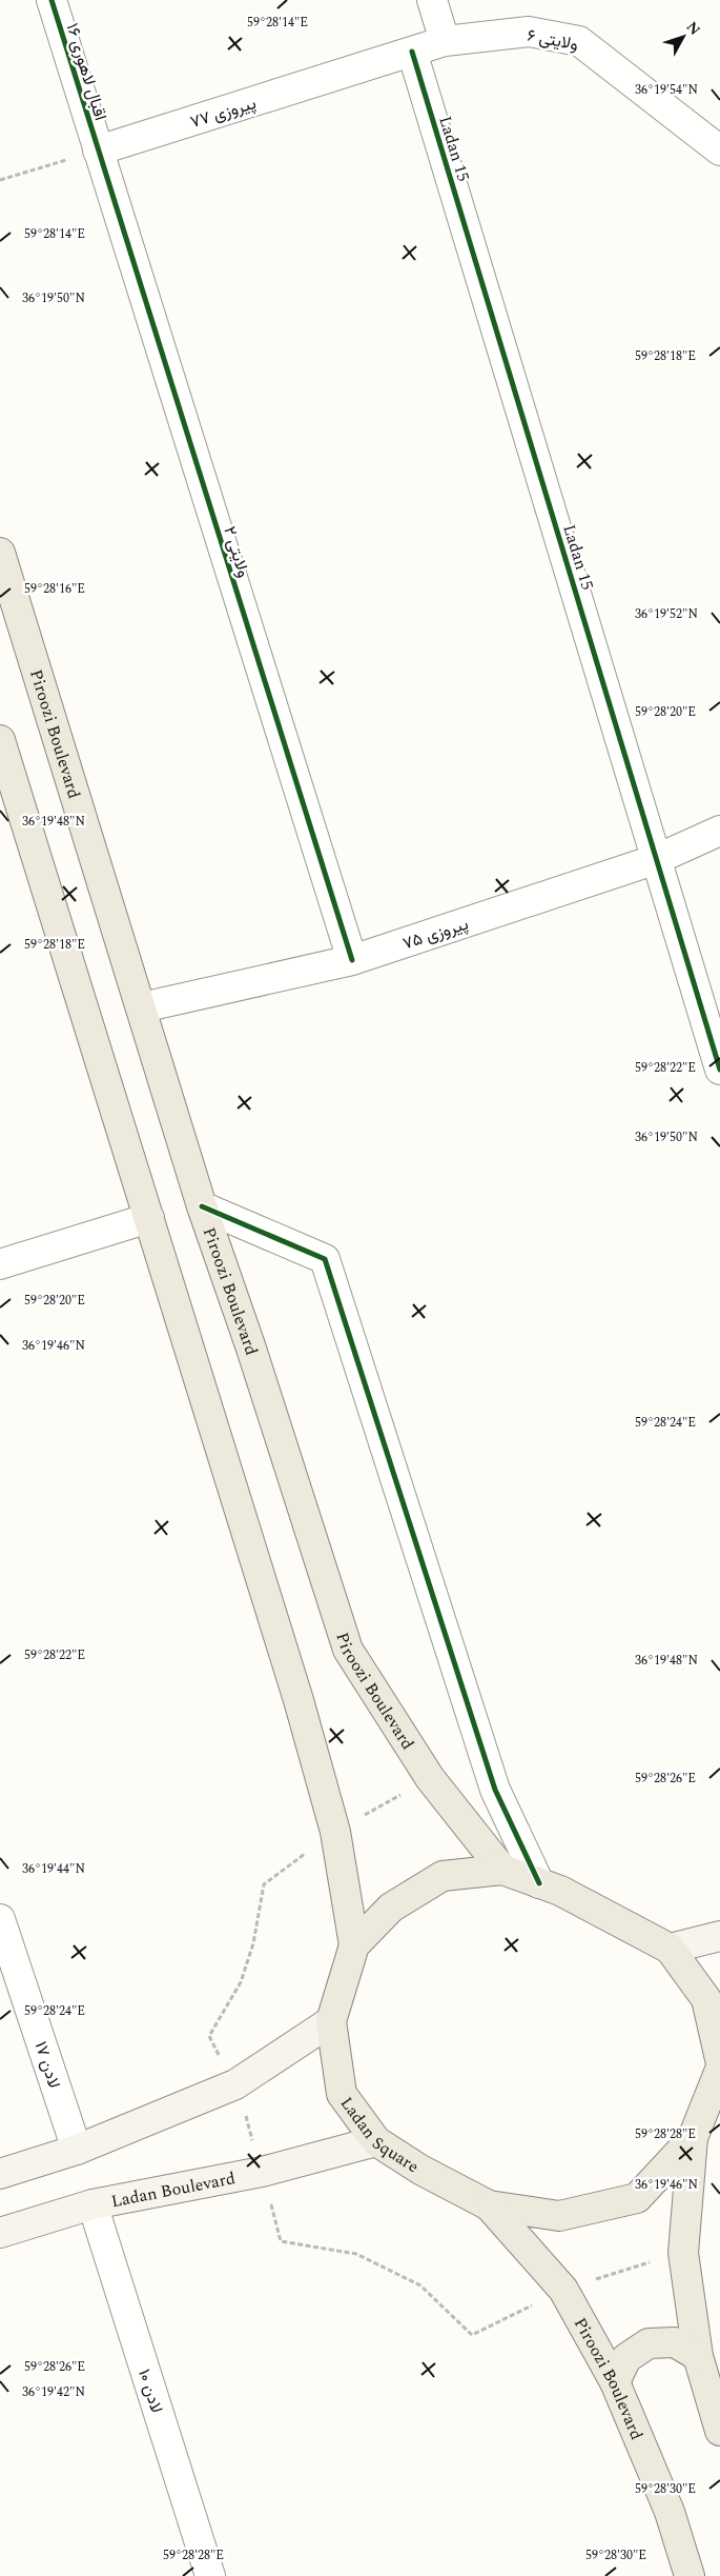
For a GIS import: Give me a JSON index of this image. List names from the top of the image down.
{
  "streets": {
    "main road": ["Piroozi Boulevard", "Ladan Square", "Ladan Boulevard"],
    "street": [
      "ولایتی ۶",
      "اقبال لاهوری ۱۶",
      "پیروزی ۷۷",
      "Ladan 15",
      "ولایتی ۲",
      "پیروزی ۷۵",
      "لادن ۱۷",
      "لادن ۱۰"
    ]
  },
  "crossings": [
    ["ولایتی ۶", "پیروزی ۷۷"],
    ["اقبال لاهوری ۱۶", "پیروزی ۷۷"],
    ["اقبال لاهوری ۱۶", "ولایتی ۲"],
    ["پیروزی ۷۷", "Ladan 15"],
    ["پیروزی ۷۷", "ولایتی ۲"],
    ["Ladan 15", "پیروزی ۷۵"],
    ["ولایتی ۲", "پیروزی ۷۵"],
    ["Piroozi Boulevard", "پیروزی ۷۵"],
    ["Piroozi Boulevard", "Ladan Square"],
    ["Ladan Square", "Ladan Boulevard"],
    ["Ladan Boulevard", "لادن ۱۰"]
  ],
  "north": "top right",
  "coordinates": [
    "59°28'14\"E",
    "36°19'54\"N",
    "36°19'50\"N",
    "59°28'18\"E",
    "59°28'16\"E",
    "36°19'52\"N",
    "59°28'20\"E",
    "36°19'48\"N",
    "59°28'22\"E",
    "36°19'46\"N",
    "59°28'24\"E",
    "59°28'26\"E",
    "36°19'44\"N",
    "59°28'28\"E",
    "36°19'42\"N",
    "59°28'30\"E"
  ]
}
